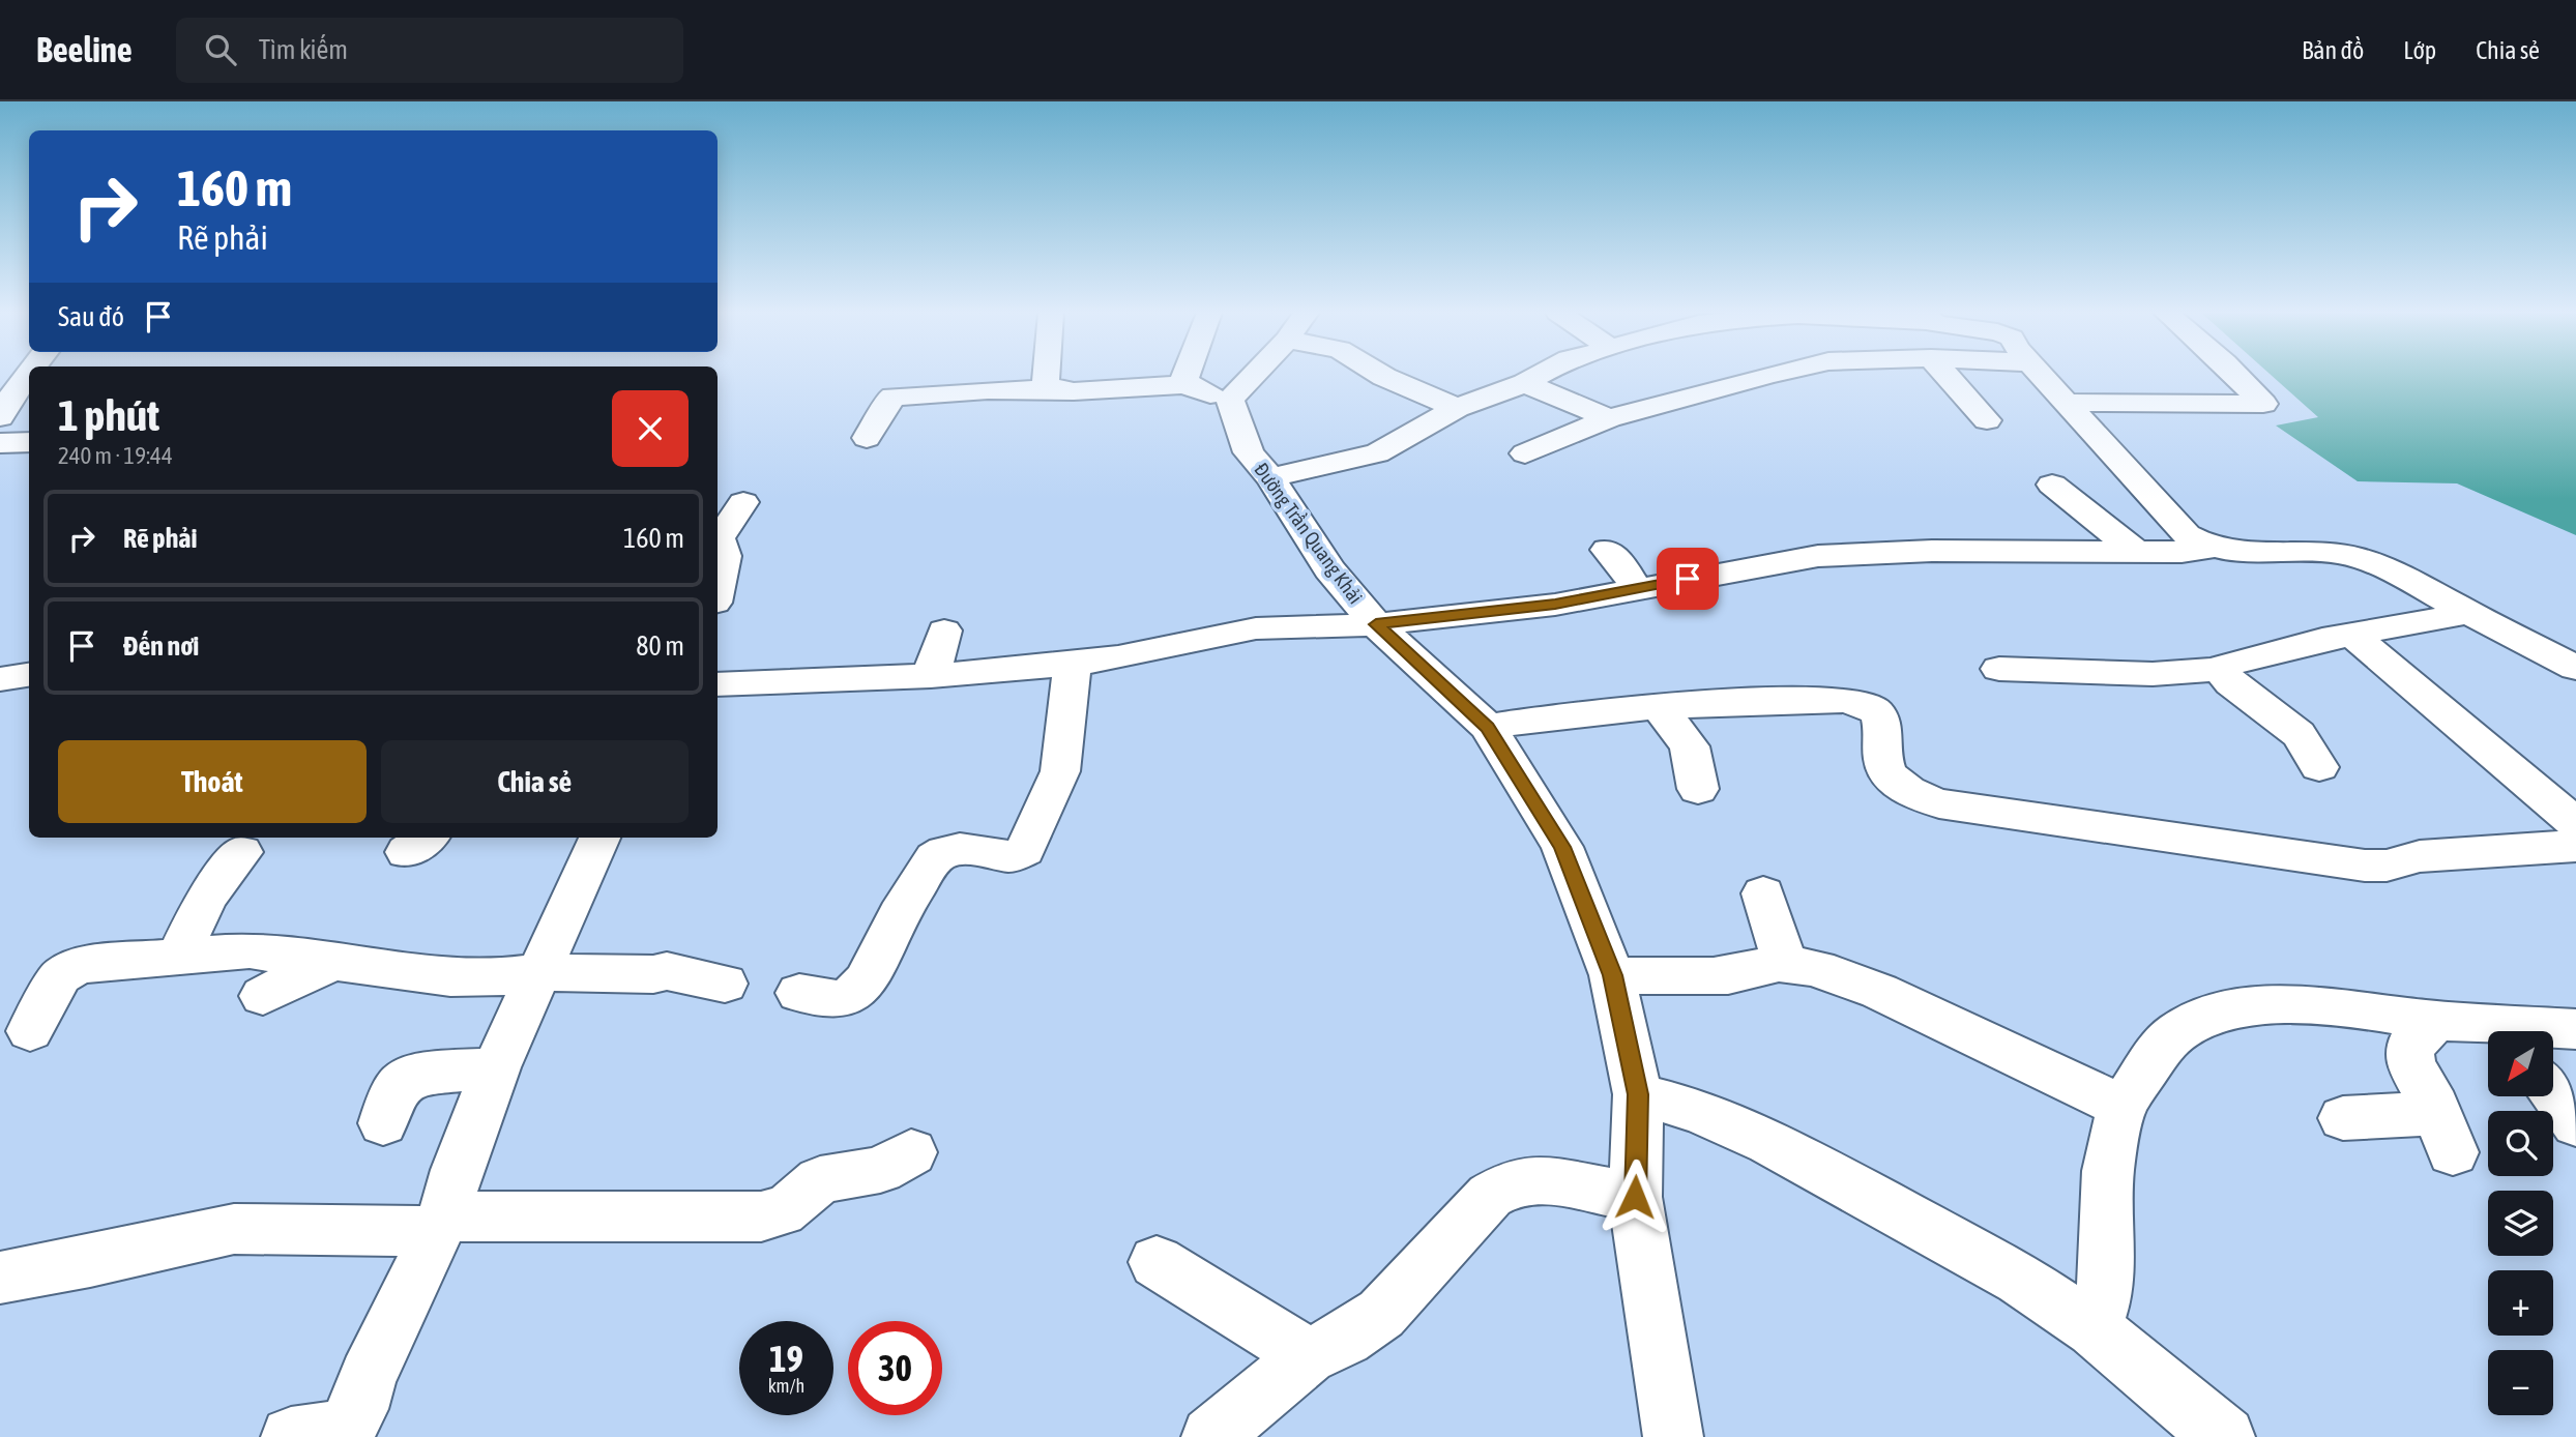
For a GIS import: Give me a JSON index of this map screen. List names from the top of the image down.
{
  "streets": {
    "street": ["Đường Trần Quang Khải"]
  },
  "north": "bottom left",
  "page": {
    "header": "Beeline",
    "search": "Tìm kiếm",
    "nav": ["Bản đồ", "Lớp", "Chia sẻ"],
    "turn": ["160 m", "Rẽ phải"],
    "then": "Sau đó",
    "heading": ["1 phút", "240 m · 19:44"],
    "list": [
      {
        "name": "Rẽ phải",
        "value": "160 m"
      },
      {
        "name": "Đến nơi",
        "value": "80 m"
      }
    ],
    "buttons": ["Thoát", "Chia sẻ"],
    "map_buttons": ["+", "−"],
    "speed": "19 km/h",
    "limit": "30"
  }
}
